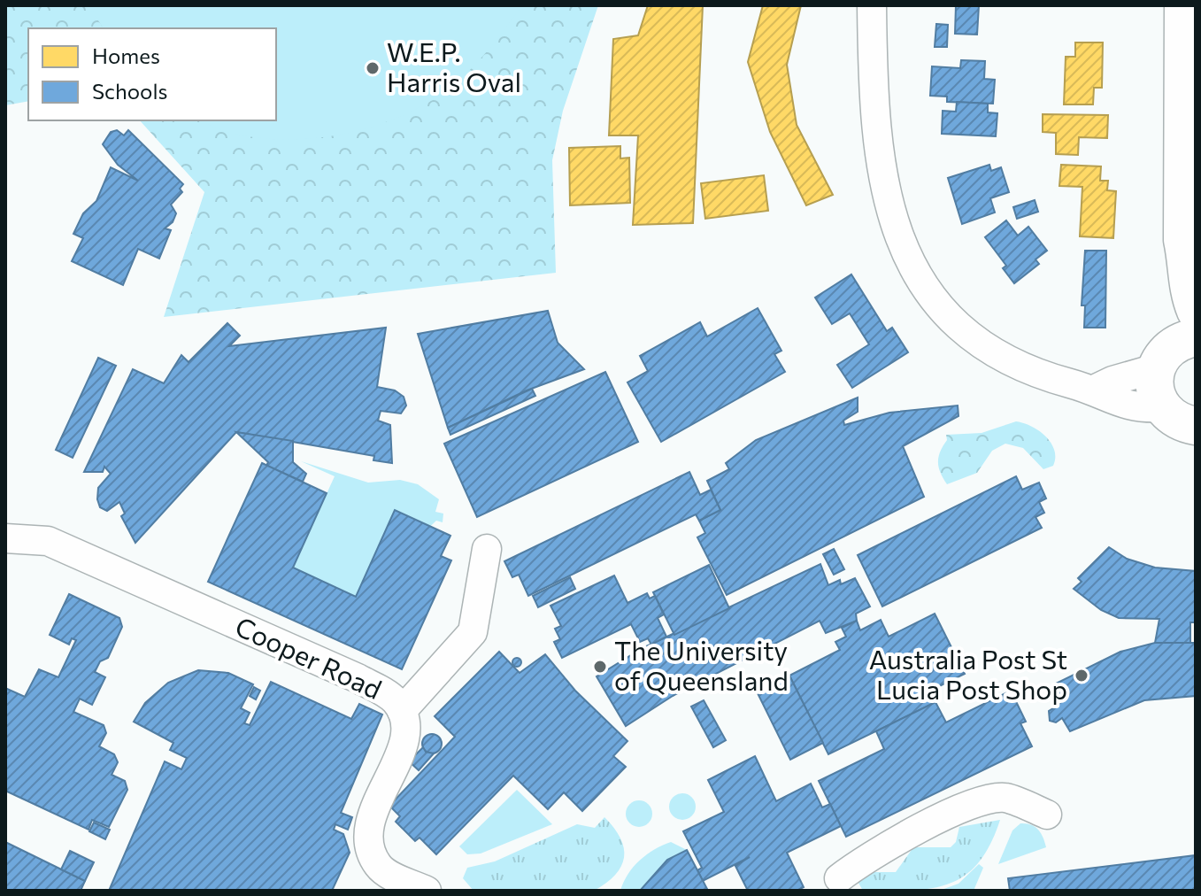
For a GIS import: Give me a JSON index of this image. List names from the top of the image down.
{
  "streets": {
    "street": ["Cooper Road"]
  },
  "places": ["W.E.P. Harris Oval", "The University of Queensland", "Australia Post St Lucia Post Shop"],
  "legend": ["Homes", "Schools"]
}
